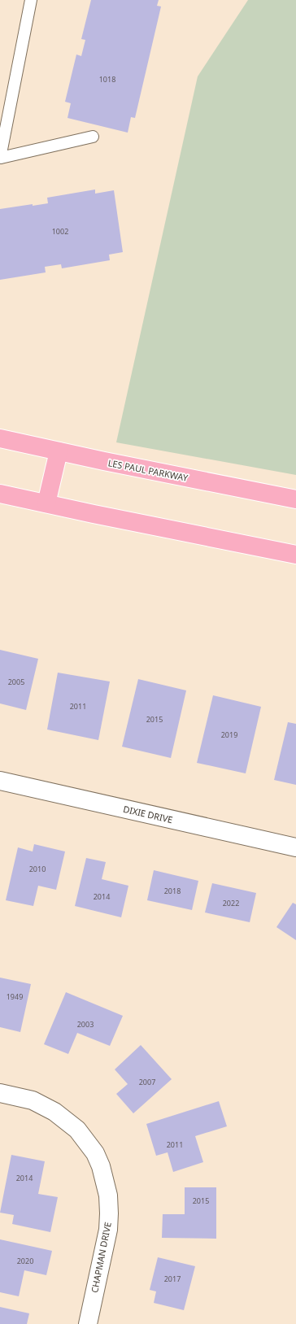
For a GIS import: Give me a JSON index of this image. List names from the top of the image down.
{
  "streets": {
    "main road": ["LES PAUL PARKWAY"],
    "street": ["DIXIE DRIVE", "CHAPMAN DRIVE"]
  },
  "house_numbers": [
    "1018",
    "1002",
    "2005",
    "2011",
    "2015",
    "2019",
    "2010",
    "2018",
    "2014",
    "2022",
    "1949",
    "2003",
    "2007",
    "2011",
    "2014",
    "2015",
    "2020",
    "2017"
  ]
}
